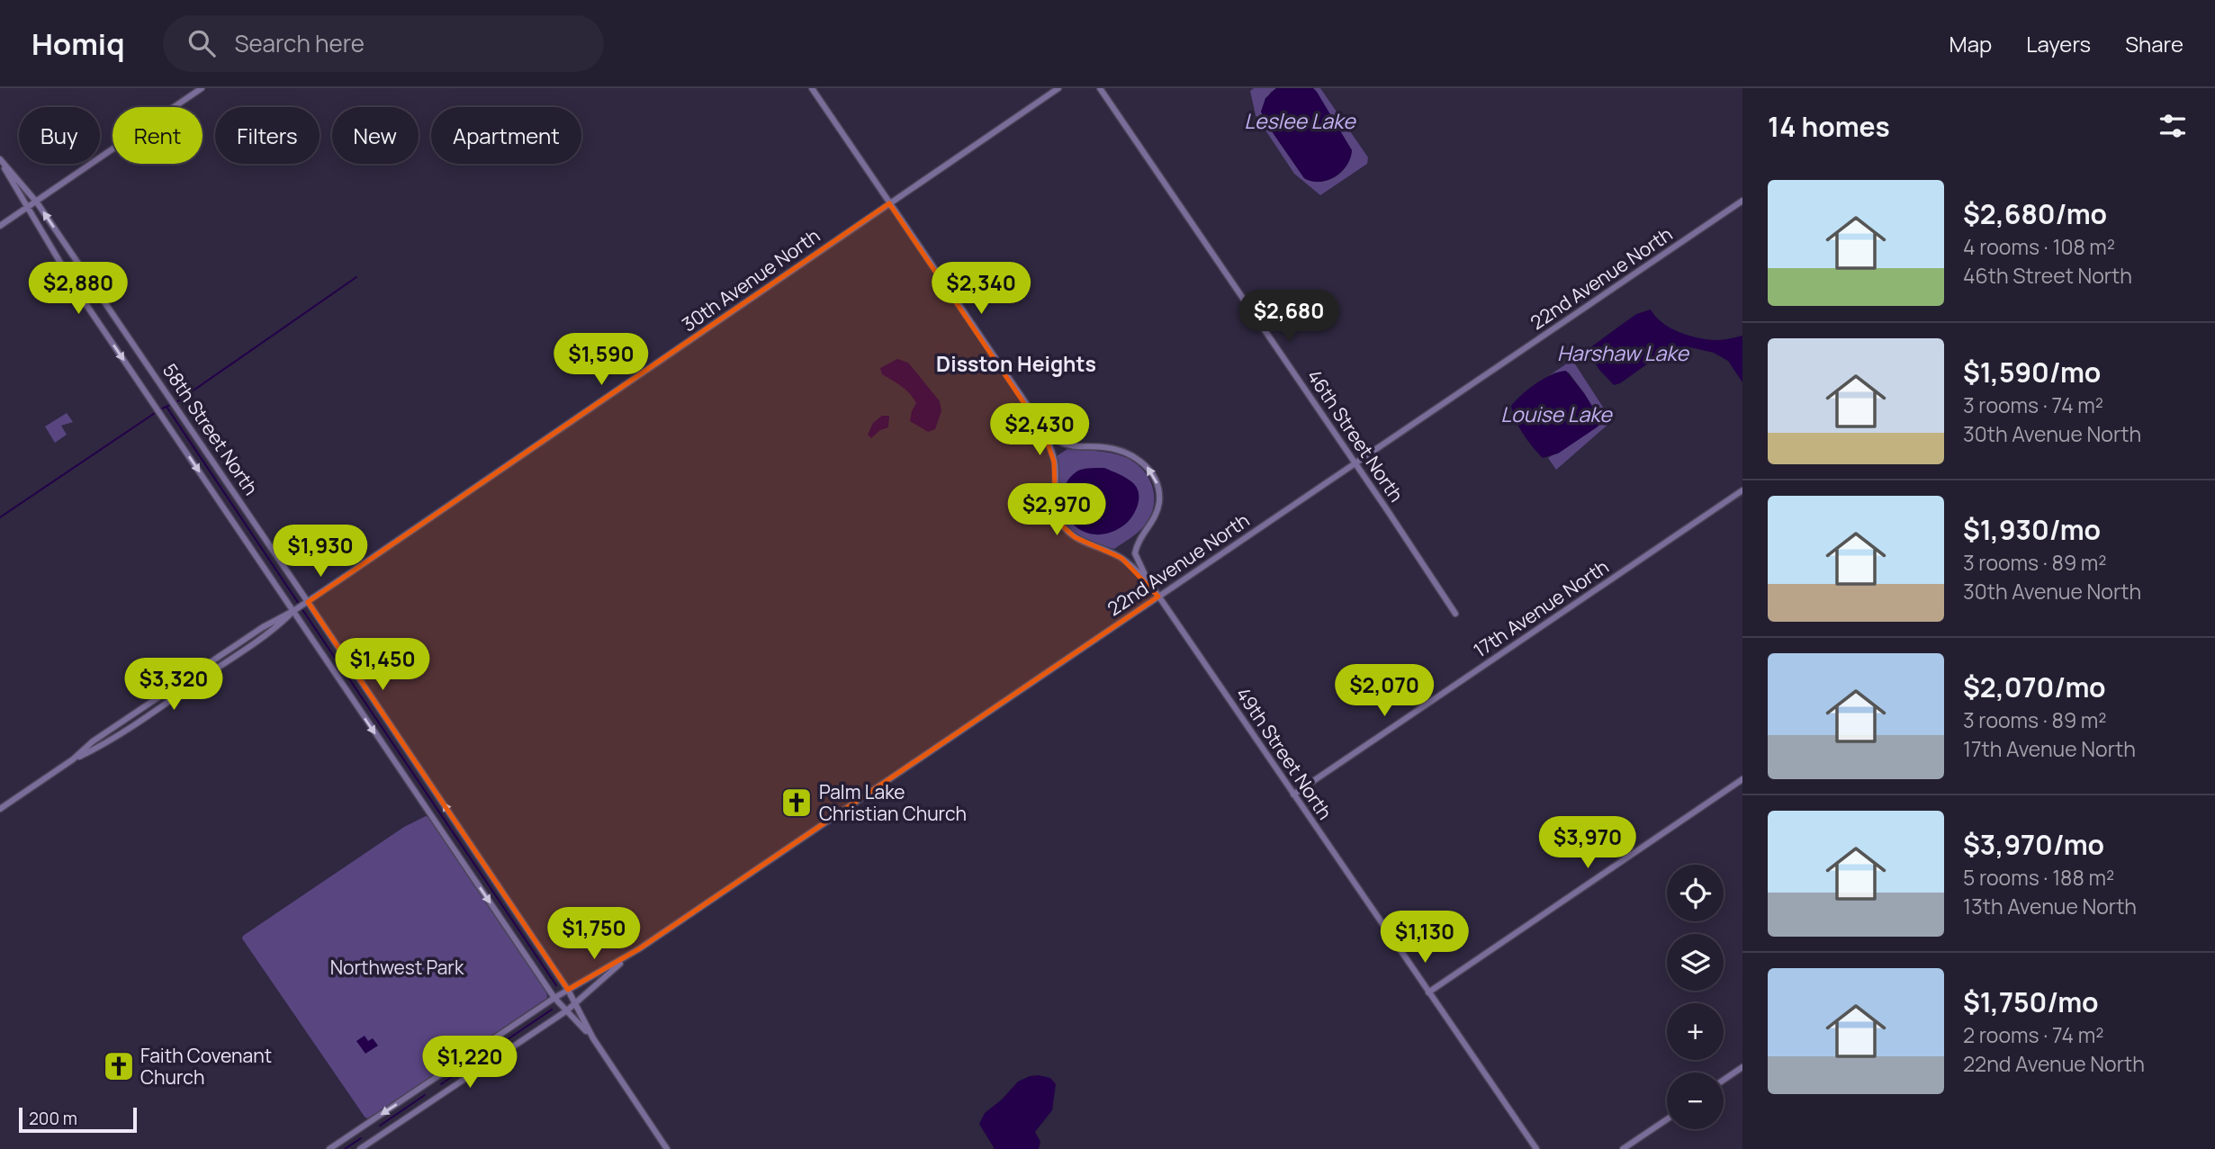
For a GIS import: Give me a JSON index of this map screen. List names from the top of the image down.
{
  "streets": {
    "street": [
      "22nd Avenue North",
      "30th Avenue North",
      "58th Street North",
      "46th Street North",
      "17th Avenue North",
      "49th Street North"
    ]
  },
  "crossings": [
    ["22nd Avenue North", "58th Street North"],
    ["22nd Avenue North", "46th Street North"],
    ["22nd Avenue North", "49th Street North"],
    ["30th Avenue North", "58th Street North"],
    ["30th Avenue North", "49th Street North"],
    ["17th Avenue North", "49th Street North"]
  ],
  "districts": ["Disston Heights"],
  "water": ["Leslee Lake", "Harshaw Lake", "Louise Lake"],
  "parks": ["Northwest Park"],
  "places": {
    "church": ["Palm Lake Christian Church", "Faith Covenant Church"]
  },
  "scale_bar": "200 m",
  "page": {
    "header": "Homiq",
    "search": "Search here",
    "nav": ["Map", "Layers", "Share"],
    "heading": "14 homes",
    "chip": [
      "Buy",
      "Rent",
      "Filters",
      "New",
      "Apartment"
    ],
    "list": [
      {
        "name": "$2,680/mo",
        "note": "4 rooms · 108 m² · 46th Street North"
      },
      {
        "name": "$1,590/mo",
        "note": "3 rooms · 74 m² · 30th Avenue North"
      },
      {
        "name": "$1,930/mo",
        "note": "3 rooms · 89 m² · 30th Avenue North"
      },
      {
        "name": "$2,070/mo",
        "note": "3 rooms · 89 m² · 17th Avenue North"
      },
      {
        "name": "$3,970/mo",
        "note": "5 rooms · 188 m² · 13th Avenue North"
      },
      {
        "name": "$1,750/mo",
        "note": "2 rooms · 74 m² · 22nd Avenue North"
      }
    ],
    "price": [
      "$2,880",
      "$2,340",
      "$2,680",
      "$1,590",
      "$2,430",
      "$2,970",
      "$1,930",
      "$1,450",
      "$3,320",
      "$2,070",
      "$3,970",
      "$1,750",
      "$1,130",
      "$1,220"
    ],
    "map_buttons": ["+", "−"],
    "scale": "200 m"
  }
}
